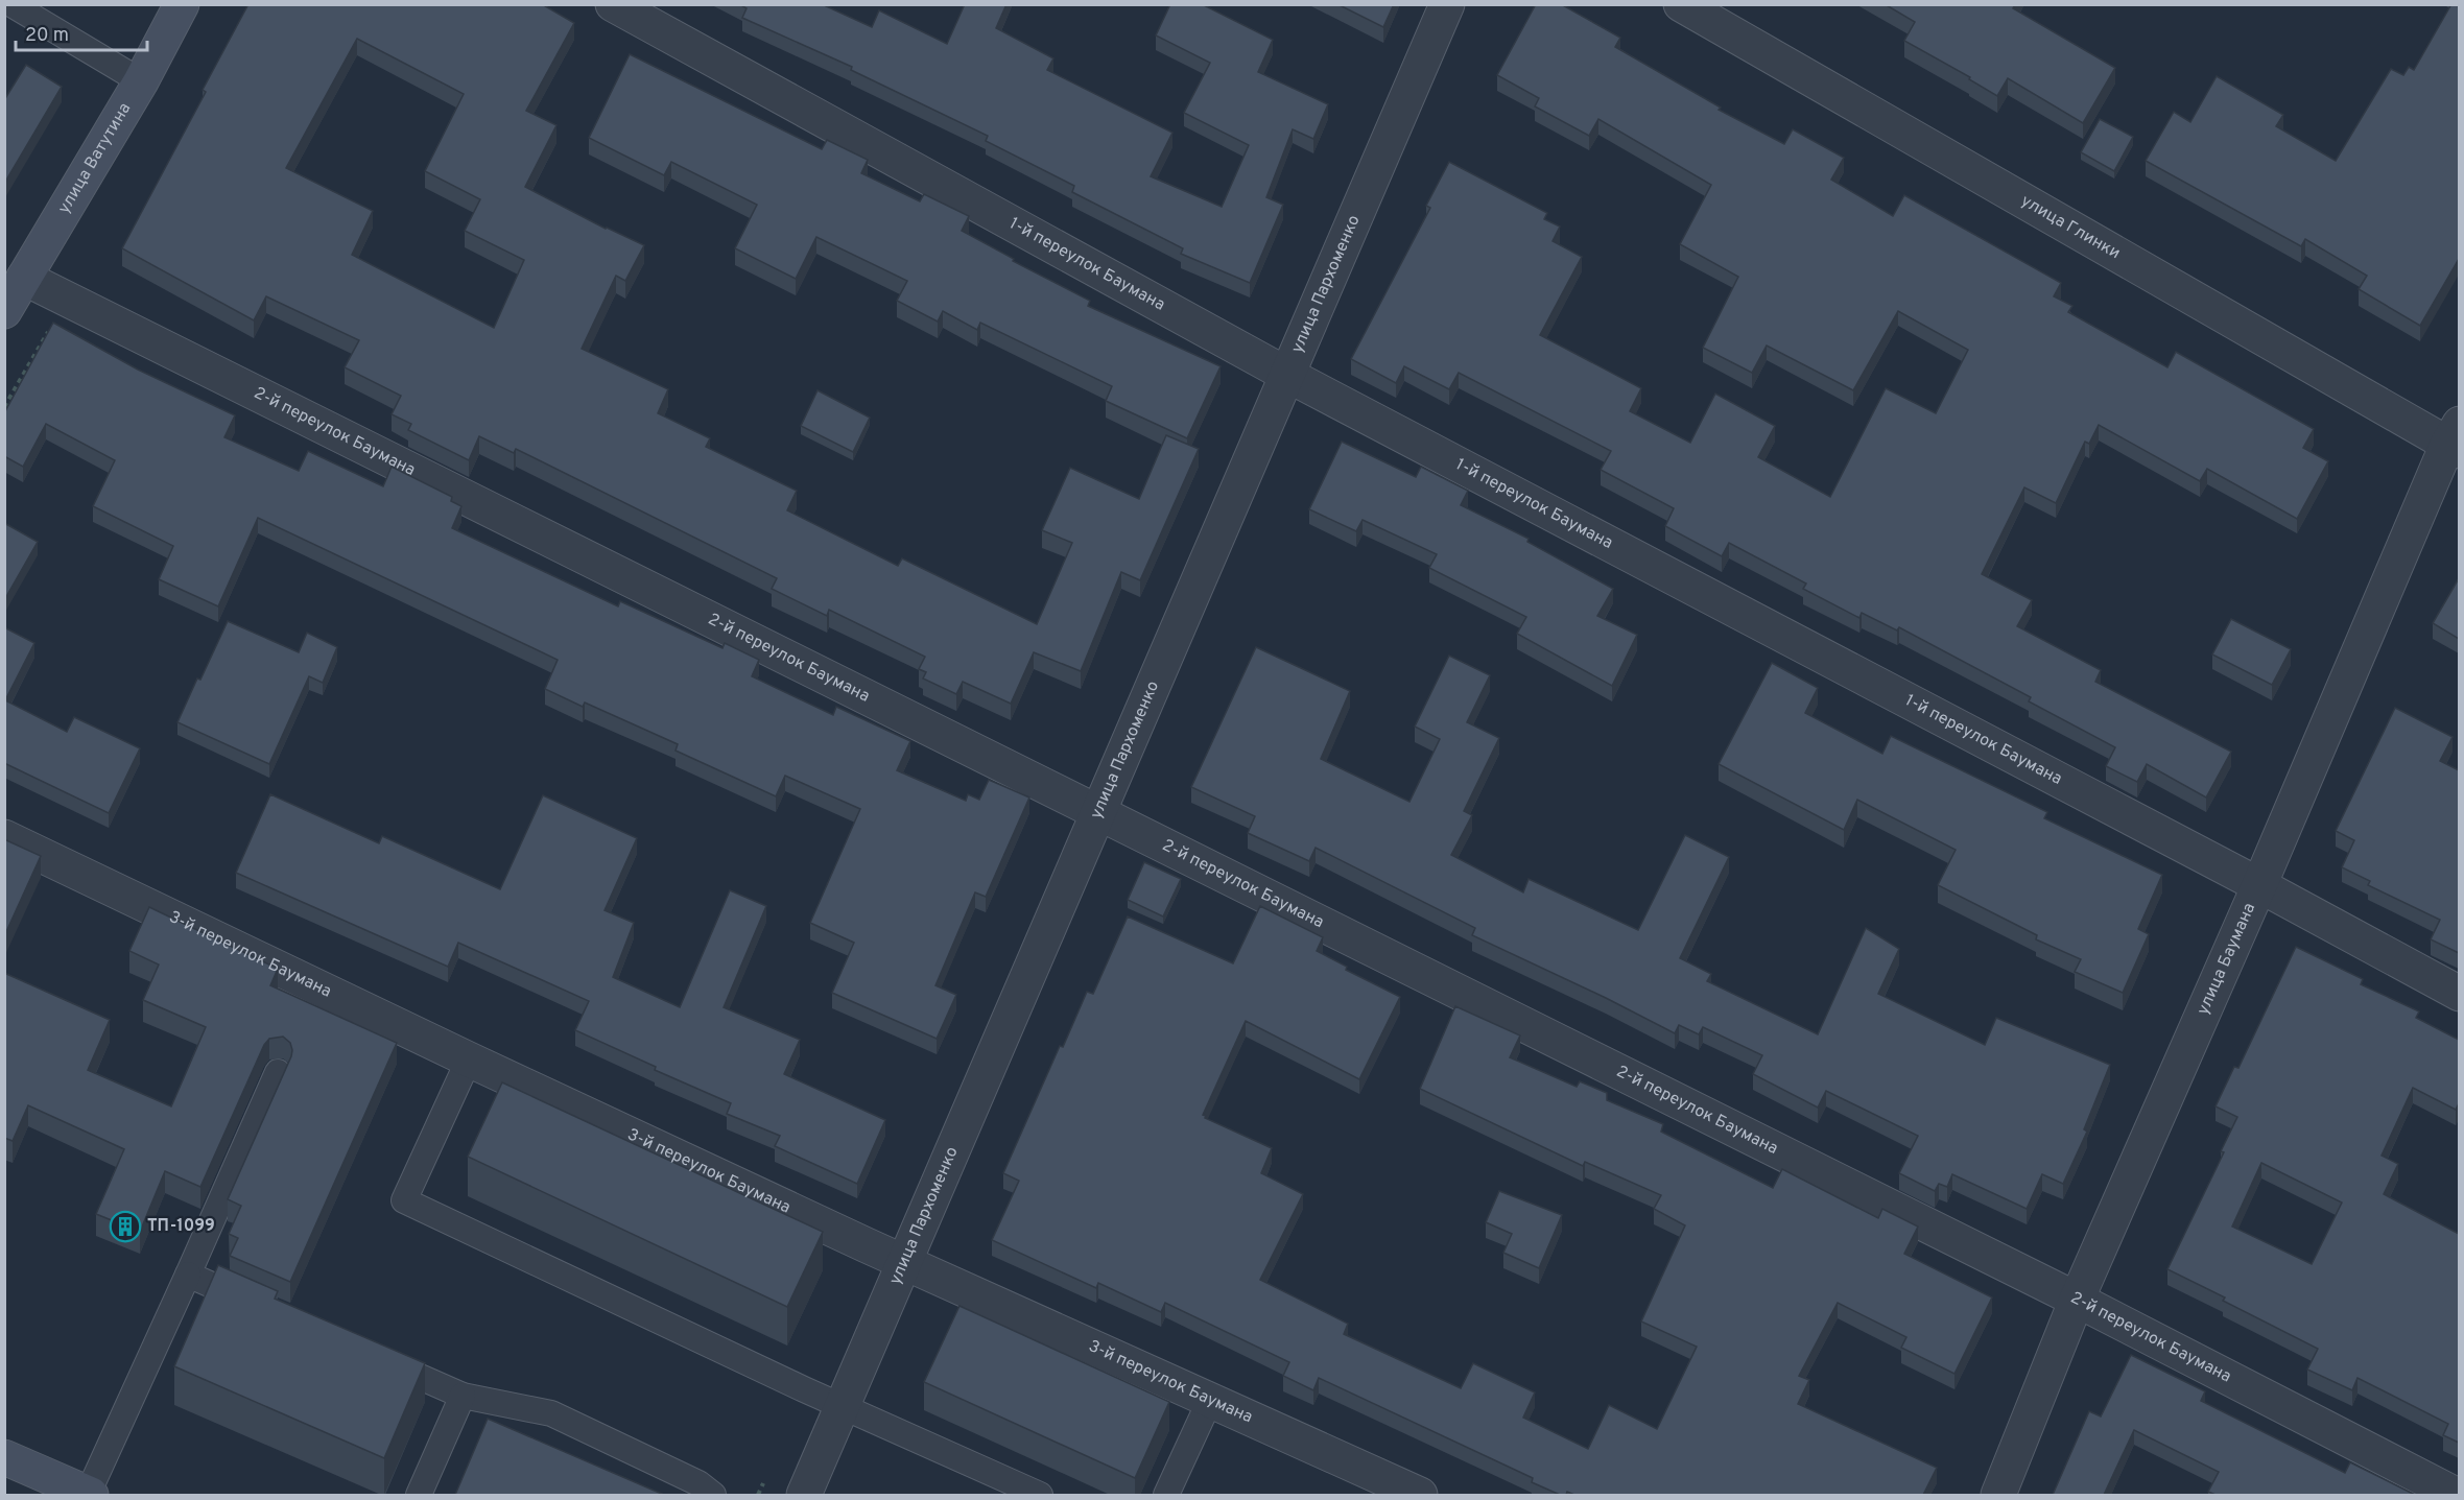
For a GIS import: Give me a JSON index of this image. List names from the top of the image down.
{
  "streets": {
    "street": [
      "улица Ватутина",
      "улица Глинки",
      "1-й переулок Баумана",
      "улица Пархоменко",
      "2-й переулок Баумана",
      "3-й переулок Баумана",
      "улица Баумана"
    ]
  },
  "crossings": [
    ["улица Ватутина", "2-й переулок Баумана"],
    ["улица Глинки", "улица Баумана"],
    ["1-й переулок Баумана", "улица Пархоменко"],
    ["1-й переулок Баумана", "улица Баумана"],
    ["улица Пархоменко", "2-й переулок Баумана"],
    ["улица Пархоменко", "3-й переулок Баумана"],
    ["2-й переулок Баумана", "улица Баумана"]
  ],
  "places": {
    "building": ["ТП-1099"]
  },
  "scale_bar": "20 m"
}
